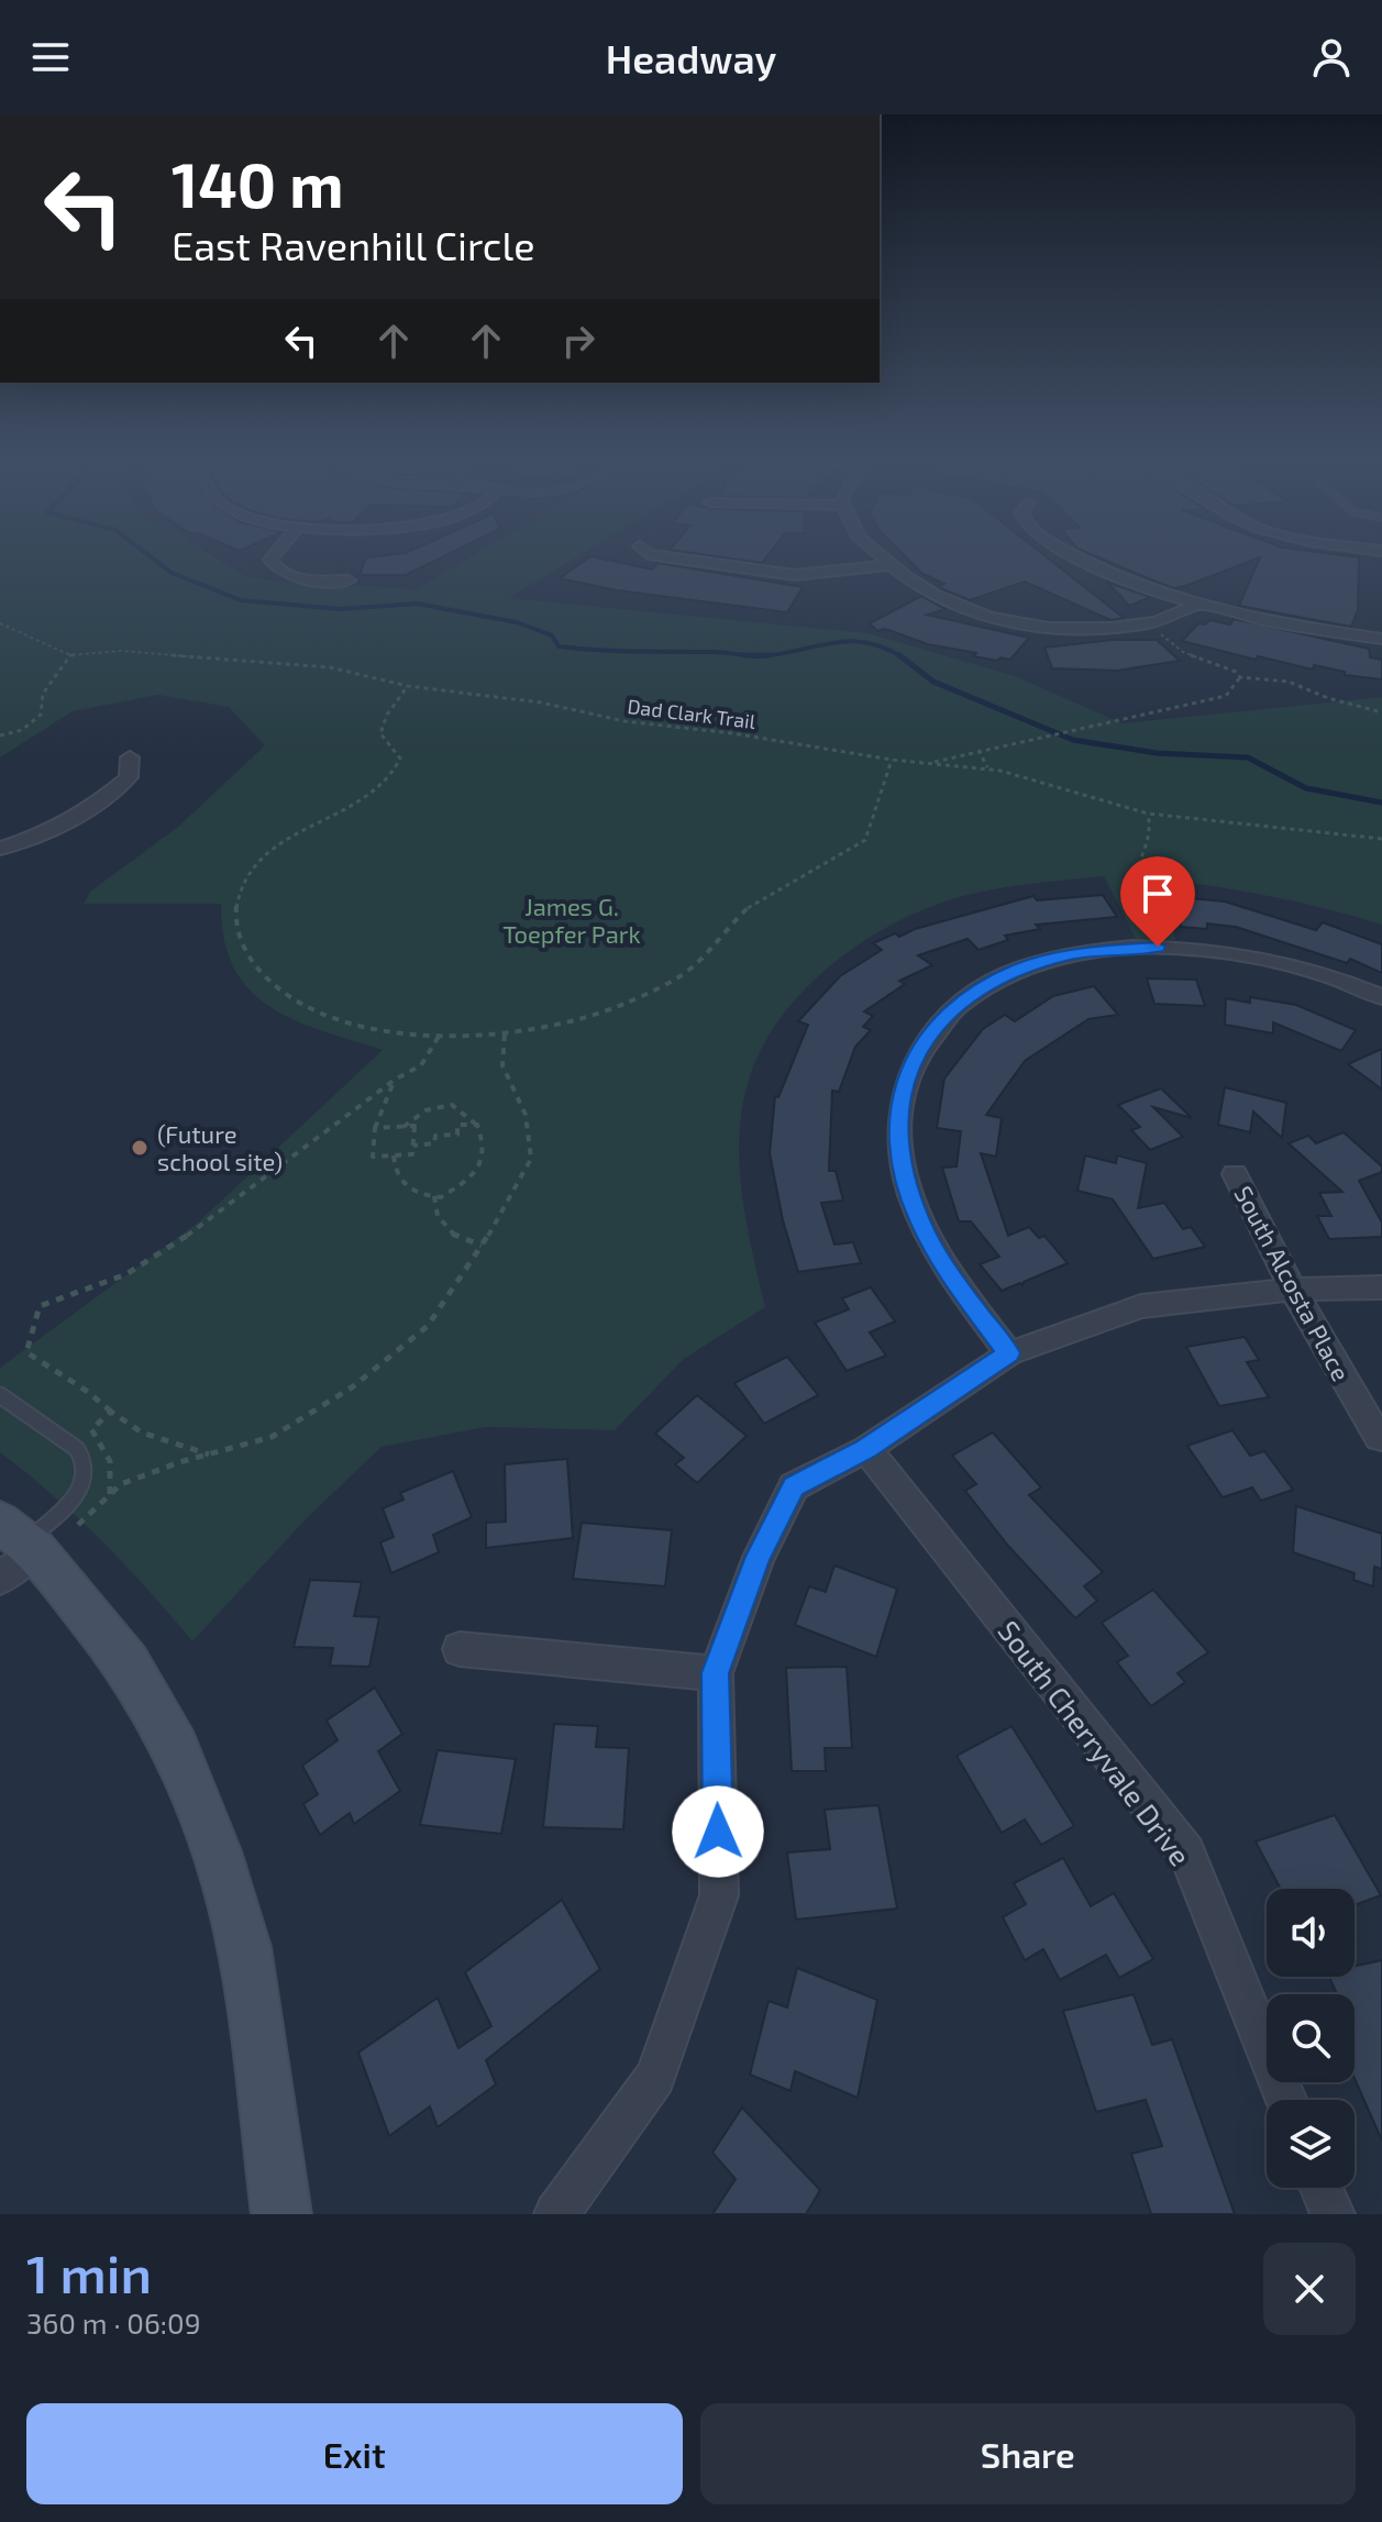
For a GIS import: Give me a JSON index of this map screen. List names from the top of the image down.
{
  "streets": {
    "street": ["South Alcosta Place", "South Cherryvale Drive"],
    "path": ["Dad Clark Trail"]
  },
  "parks": ["James G. Toepfer Park"],
  "places": ["(Future school site)"],
  "page": {
    "header": "Headway",
    "turn": ["140 m", "East Ravenhill Circle"],
    "heading": ["1 min", "360 m · 06:09"],
    "buttons": ["Exit", "Share"]
  }
}
